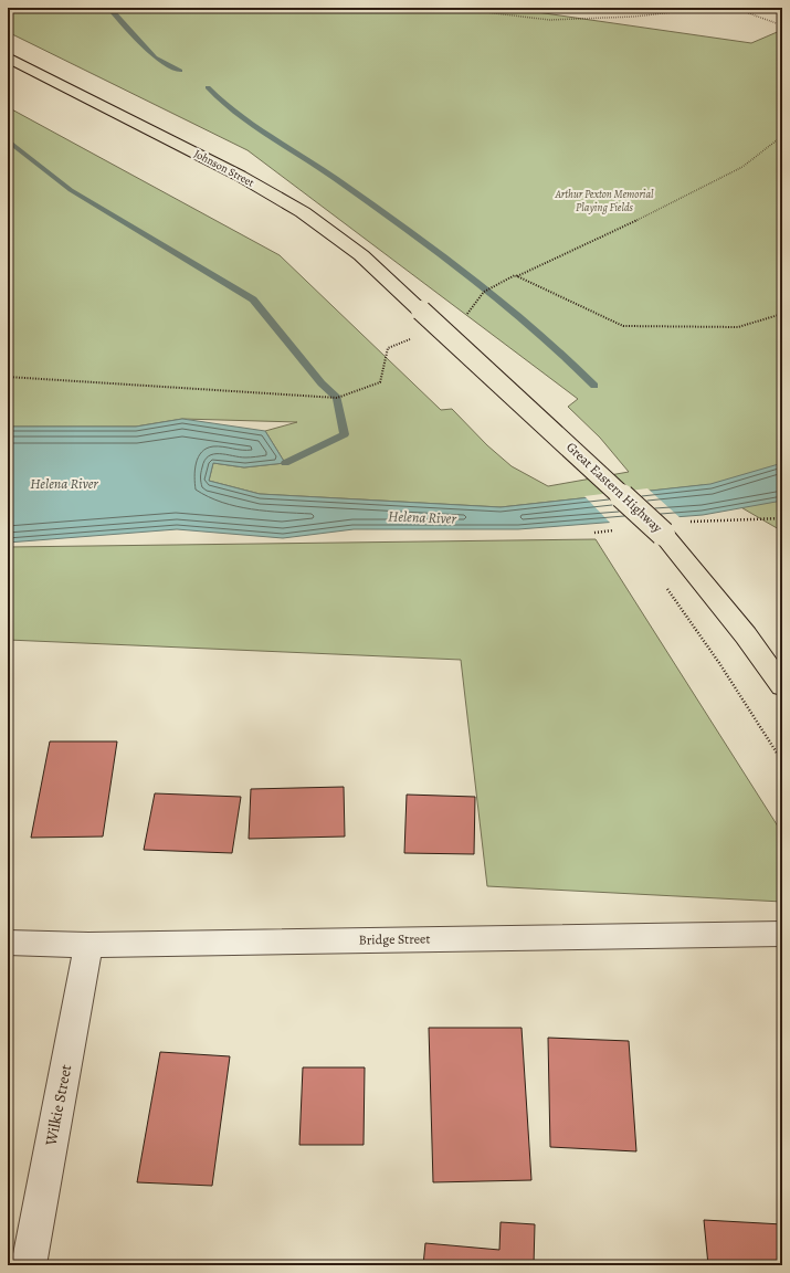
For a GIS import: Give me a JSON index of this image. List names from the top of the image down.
{
  "streets": {
    "highway": ["Johnson Street", "Great Eastern Highway"],
    "street": ["Bridge Street", "Wilkie Street"]
  },
  "crossings": [
    ["Johnson Street", "Great Eastern Highway"],
    ["Bridge Street", "Wilkie Street"]
  ],
  "water": ["Helena River"],
  "parks": ["Arthur Pexton Memorial Playing Fields"]
}
